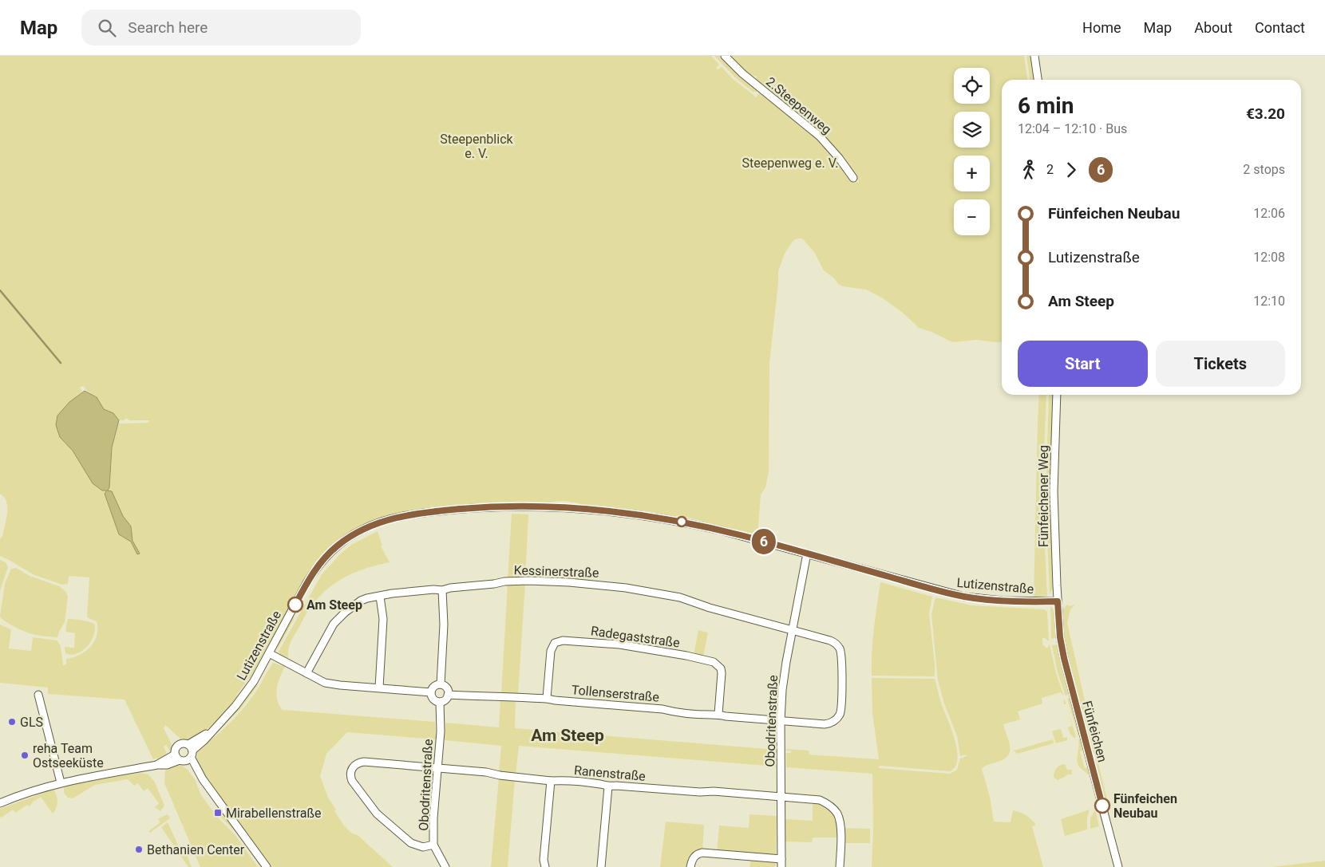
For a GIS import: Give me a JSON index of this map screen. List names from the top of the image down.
{
  "streets": {
    "street": [
      "2.Steepenweg",
      "Fünfeichener Weg",
      "Kessinerstraße",
      "Lutizenstraße",
      "Radegaststraße",
      "Tollenserstraße",
      "Obodritenstraße",
      "Fünfeichen",
      "Ranenstraße"
    ]
  },
  "crossings": [
    ["Fünfeichener Weg", "Lutizenstraße"],
    ["Fünfeichener Weg", "Fünfeichen"],
    ["Kessinerstraße", "Tollenserstraße"],
    ["Kessinerstraße", "Obodritenstraße"],
    ["Lutizenstraße", "Obodritenstraße"],
    ["Lutizenstraße", "Fünfeichen"],
    ["Radegaststraße", "Tollenserstraße"],
    ["Tollenserstraße", "Obodritenstraße"],
    ["Obodritenstraße", "Ranenstraße"]
  ],
  "districts": ["Am Steep"],
  "parks": ["Steepenblick e. V.", "Steepenweg e. V."],
  "places": {
    "other": [
      "Am Steep",
      "GLS",
      "reha Team Ostseeküste",
      "Fünfeichen Neubau",
      "Bethanien Center"
    ],
    "transit": ["Mirabellenstraße"]
  },
  "lines": ["bus line 6"],
  "page": {
    "header": "Map",
    "search": "Search here",
    "nav": [
      "Home",
      "Map",
      "About",
      "Contact"
    ],
    "on_map": "6",
    "map_buttons": ["+", "−"],
    "heading": ["6 min", "12:04 – 12:10 · Bus", "€3.20"],
    "legs": ["2", "6", "2 stops"],
    "list": [
      {
        "name": "Fünfeichen Neubau",
        "value": "12:06"
      },
      {
        "name": "Lutizenstraße",
        "value": "12:08"
      },
      {
        "name": "Am Steep",
        "value": "12:10"
      }
    ],
    "buttons": ["Start", "Tickets"]
  }
}
